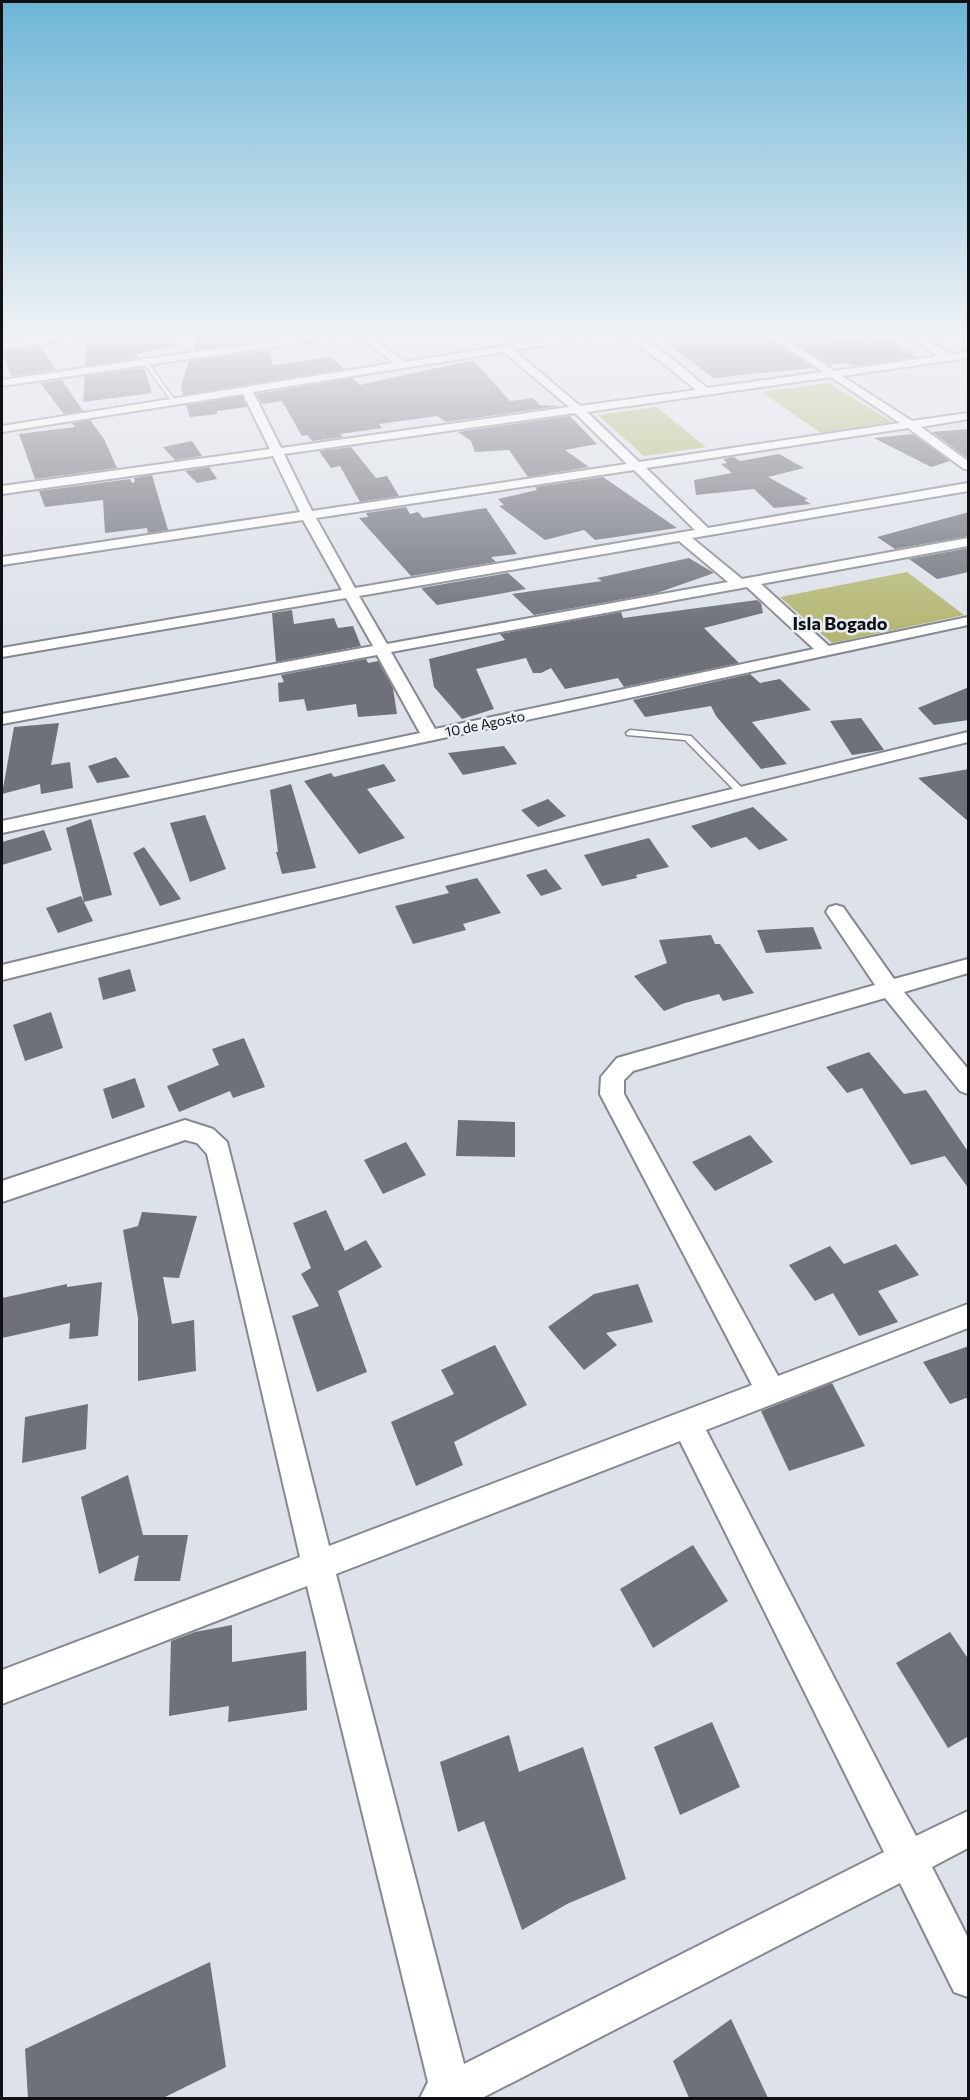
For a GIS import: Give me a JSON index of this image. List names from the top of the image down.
{
  "streets": {
    "street": ["10 de Agosto"]
  },
  "districts": ["Isla Bogado"]
}
